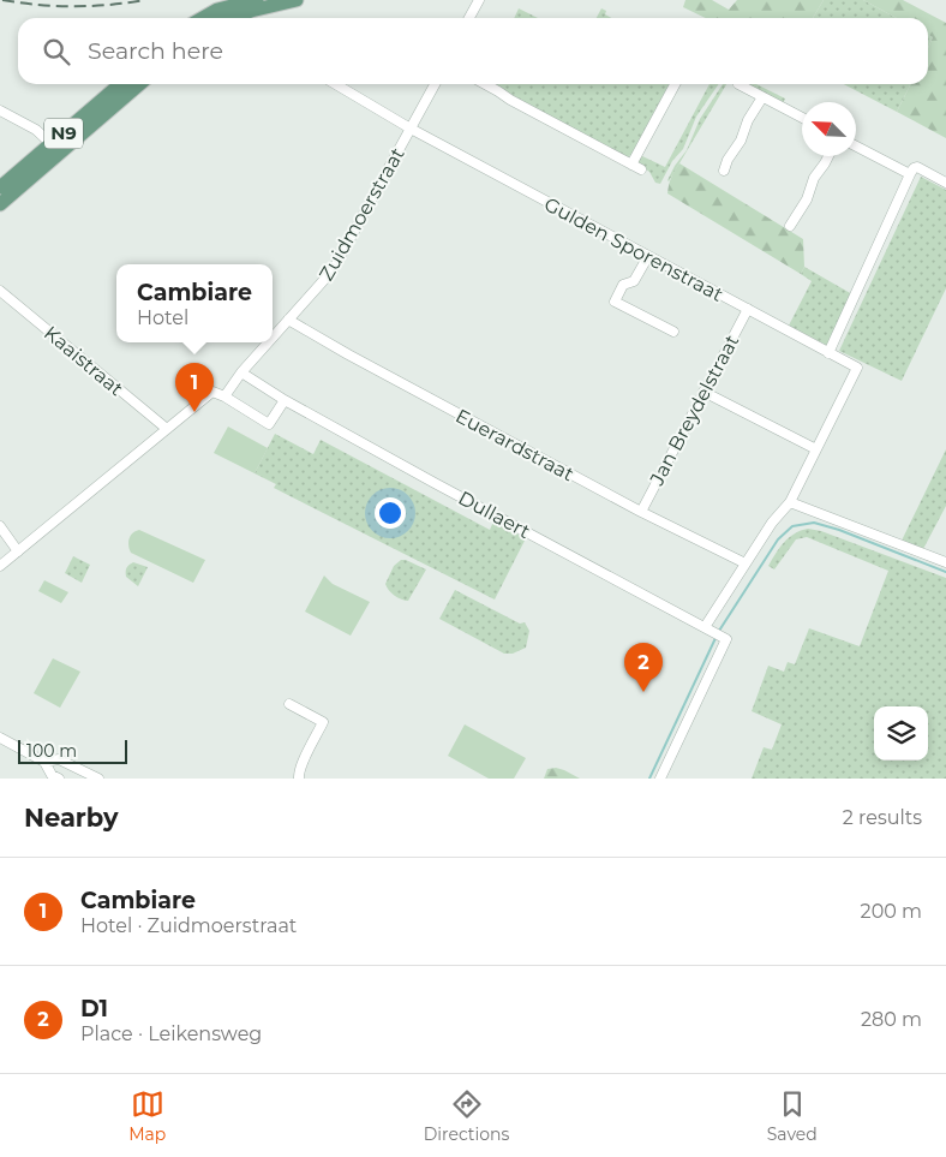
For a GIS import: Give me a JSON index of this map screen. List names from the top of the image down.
{
  "streets": {
    "main road": ["N9"],
    "street": [
      "Zuidmoerstraat",
      "Gulden Sporenstraat",
      "Kaaistraat",
      "Jan Breydelstraat",
      "Euerardstraat",
      "Dullaert"
    ]
  },
  "crossings": [
    ["Zuidmoerstraat", "Gulden Sporenstraat"],
    ["Zuidmoerstraat", "Euerardstraat"],
    ["Zuidmoerstraat", "Dullaert"],
    ["Gulden Sporenstraat", "Jan Breydelstraat"],
    ["Jan Breydelstraat", "Euerardstraat"]
  ],
  "scale_bar": "100 m",
  "north": "top left",
  "page": {
    "search": "Search here",
    "popup": ["Cambiare", "Hotel"],
    "pins": ["1", "2"],
    "scale": "100 m",
    "heading": ["Nearby", "2 results"],
    "list": [
      {
        "mark": "1",
        "name": "Cambiare",
        "note": "Hotel · Zuidmoerstraat",
        "value": "200 m"
      },
      {
        "mark": "2",
        "name": "D1",
        "note": "Place · Leikensweg",
        "value": "280 m"
      }
    ],
    "nav": ["Map", "Directions", "Saved"]
  }
}
